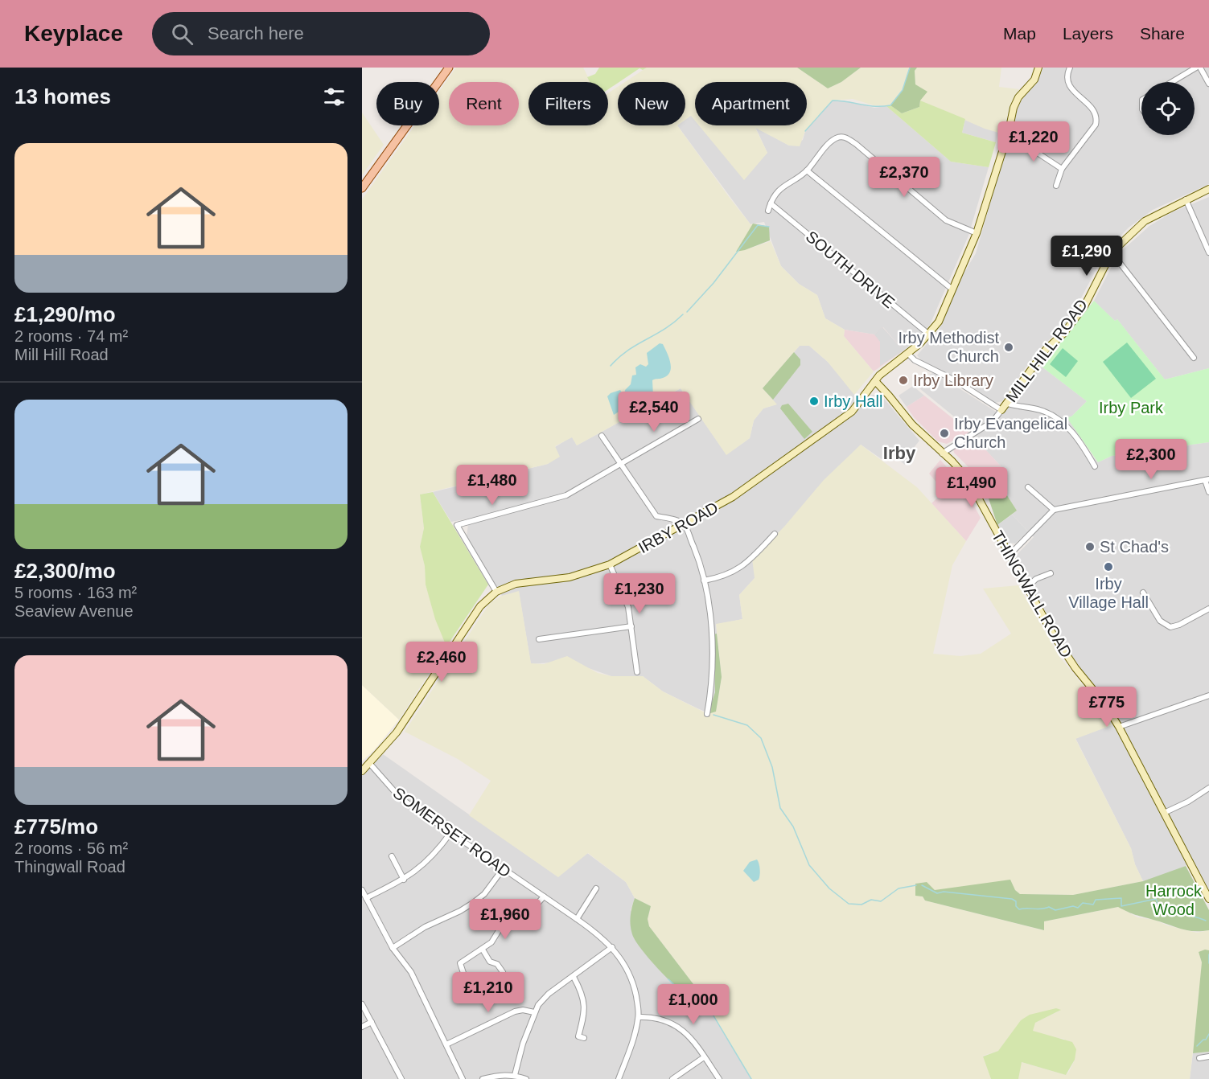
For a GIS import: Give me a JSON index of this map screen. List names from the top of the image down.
{
  "streets": {
    "street": [
      "SOUTH DRIVE",
      "MILL HILL ROAD",
      "IRBY ROAD",
      "THINGWALL ROAD",
      "SOMERSET ROAD"
    ]
  },
  "crossings": [
    ["SOUTH DRIVE", "IRBY ROAD"],
    ["MILL HILL ROAD", "THINGWALL ROAD"],
    ["IRBY ROAD", "THINGWALL ROAD"],
    ["IRBY ROAD", "SOMERSET ROAD"]
  ],
  "districts": ["Irby"],
  "parks": ["Irby Park", "Harrock Wood"],
  "places": [
    "Irby Methodist Church",
    "Irby Library",
    "Irby Hall",
    "Irby Evangelical Church",
    "St Chad's",
    "Irby Village Hall"
  ],
  "page": {
    "header": "Keyplace",
    "search": "Search here",
    "nav": ["Map", "Layers", "Share"],
    "heading": "13 homes",
    "chip": [
      "Buy",
      "Rent",
      "Filters",
      "New",
      "Apartment"
    ],
    "price": [
      "£1,220",
      "£2,370",
      "£1,290",
      "£2,540",
      "£2,300",
      "£1,480",
      "£1,490",
      "£1,230",
      "£2,460",
      "£775",
      "£1,960",
      "£1,210",
      "£1,000"
    ],
    "list": [
      {
        "name": "£1,290/mo",
        "note": "2 rooms · 74 m² · Mill Hill Road"
      },
      {
        "name": "£2,300/mo",
        "note": "5 rooms · 163 m² · Seaview Avenue"
      },
      {
        "name": "£775/mo",
        "note": "2 rooms · 56 m² · Thingwall Road"
      }
    ]
  }
}
